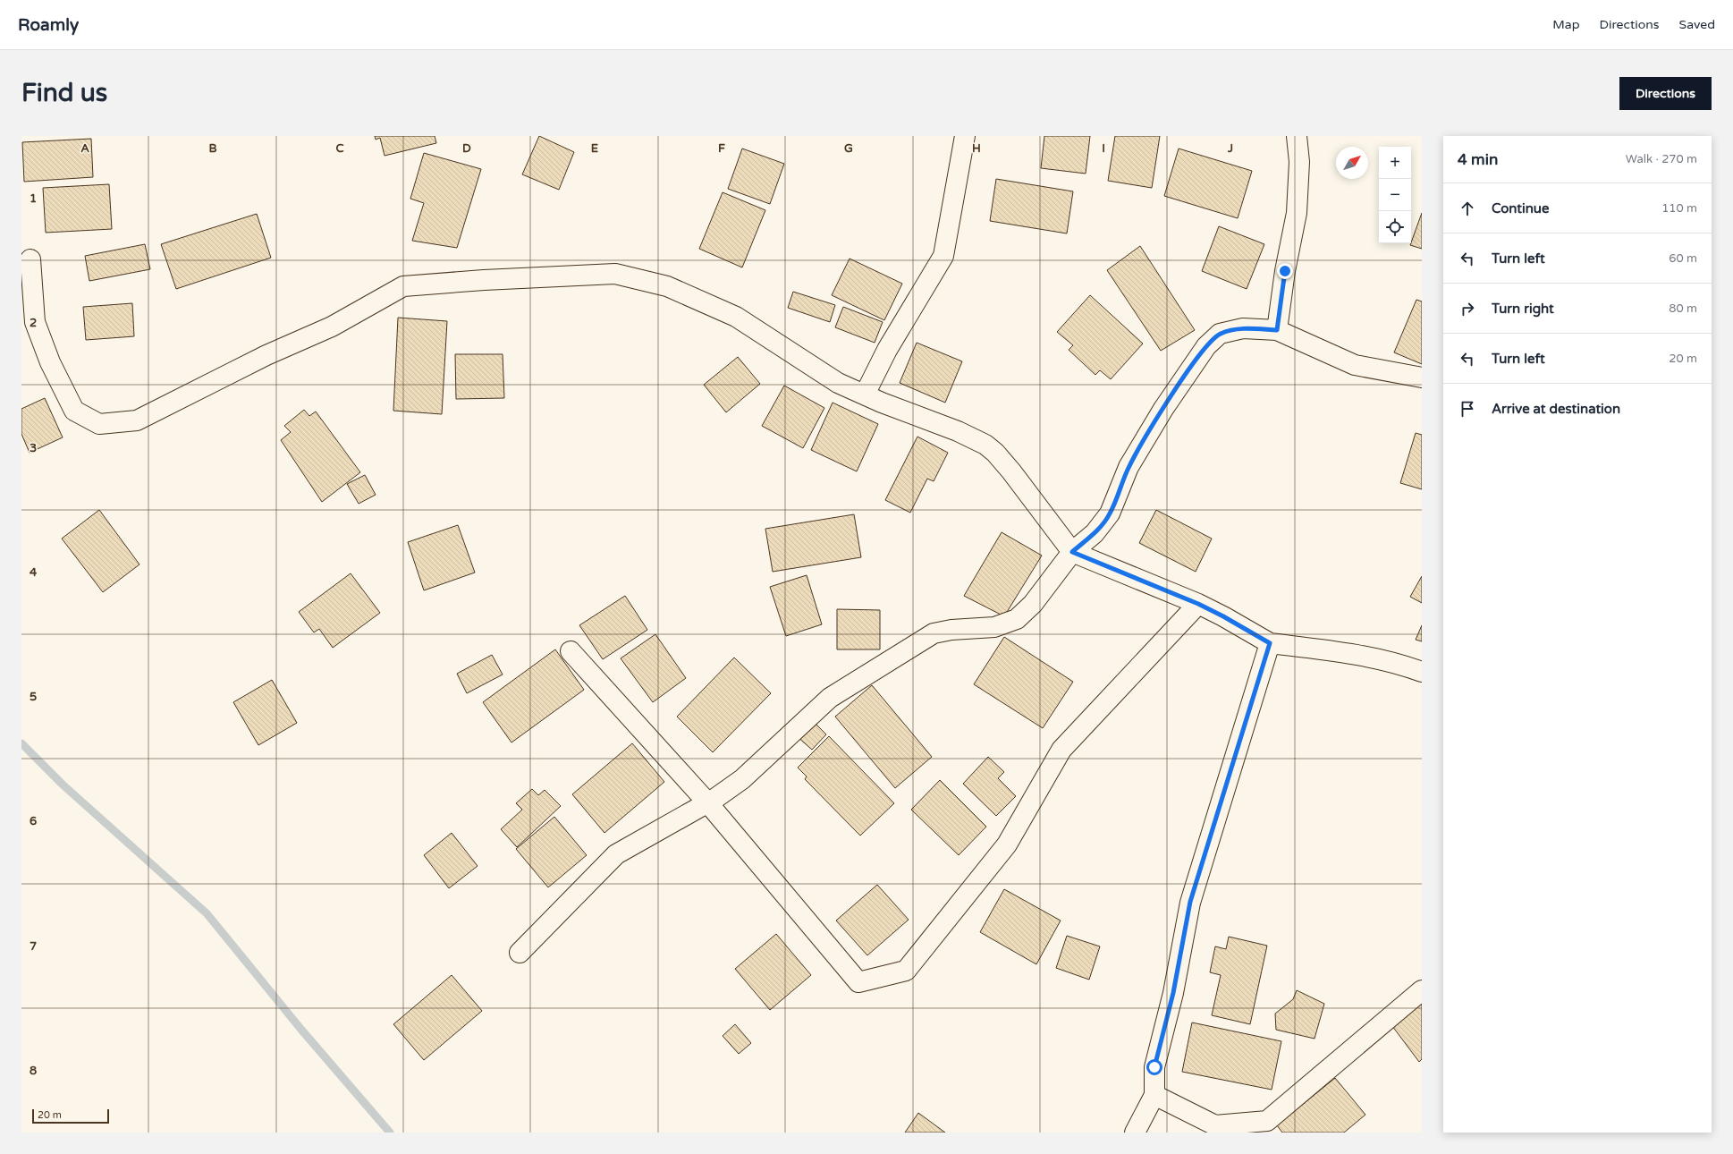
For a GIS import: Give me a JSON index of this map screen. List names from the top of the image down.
{
  "scale_bar": "20 m",
  "north": "top right",
  "page": {
    "header": "Roamly",
    "nav": ["Map", "Directions", "Saved"],
    "buttons": "Directions",
    "title": "Find us",
    "heading": ["4 min", "Walk · 270 m"],
    "map_buttons": ["+", "−"],
    "list": [
      ["Continue", "110 m"],
      ["Turn left", "60 m"],
      ["Turn right", "80 m"],
      ["Turn left", "20 m"],
      "Arrive at destination"
    ],
    "scale": "20 m"
  },
  "grid": {
    "columns": [
      "A",
      "B",
      "C",
      "D",
      "E",
      "F",
      "G",
      "H",
      "I",
      "J"
    ],
    "rows": [
      "1",
      "2",
      "3",
      "4",
      "5",
      "6",
      "7",
      "8"
    ]
  }
}
